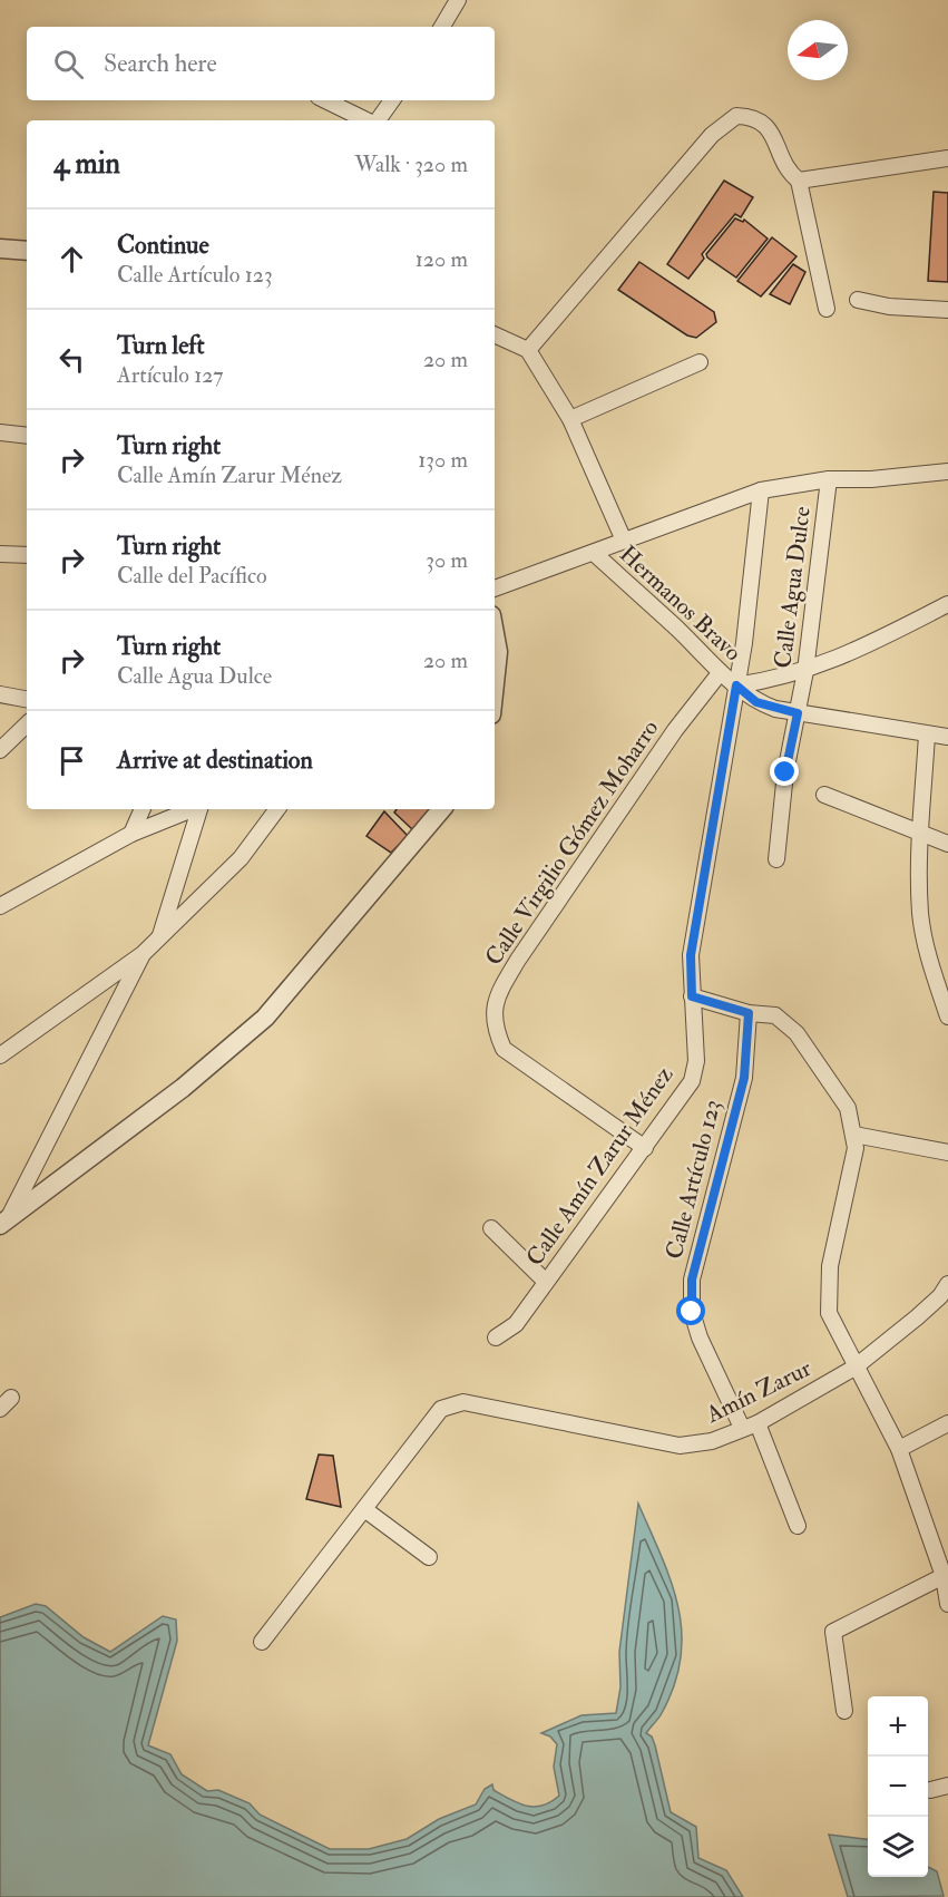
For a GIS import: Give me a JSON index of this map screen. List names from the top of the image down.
{
  "streets": {
    "street": [
      "Calle Agua Dulce",
      "Hermanos Bravo",
      "Calle Virgilio Gómez Moharro",
      "Calle Amín Zarur Ménez",
      "Calle Artículo 123",
      "Amín Zarur"
    ]
  },
  "crossings": [
    ["Calle Agua Dulce", "Hermanos Bravo"],
    ["Hermanos Bravo", "Calle Virgilio Gómez Moharro"],
    ["Hermanos Bravo", "Calle Amín Zarur Ménez"],
    ["Calle Virgilio Gómez Moharro", "Calle Amín Zarur Ménez"],
    ["Calle Artículo 123", "Amín Zarur"]
  ],
  "north": "left",
  "page": {
    "search": "Search here",
    "heading": ["4 min", "Walk · 320 m"],
    "list": [
      ["Continue", "Calle Artículo 123", "120 m"],
      ["Turn left", "Artículo 127", "20 m"],
      ["Turn right", "Calle Amín Zarur Ménez", "130 m"],
      ["Turn right", "Calle del Pacífico", "30 m"],
      ["Turn right", "Calle Agua Dulce", "20 m"],
      "Arrive at destination"
    ],
    "map_buttons": ["+", "−"]
  }
}
